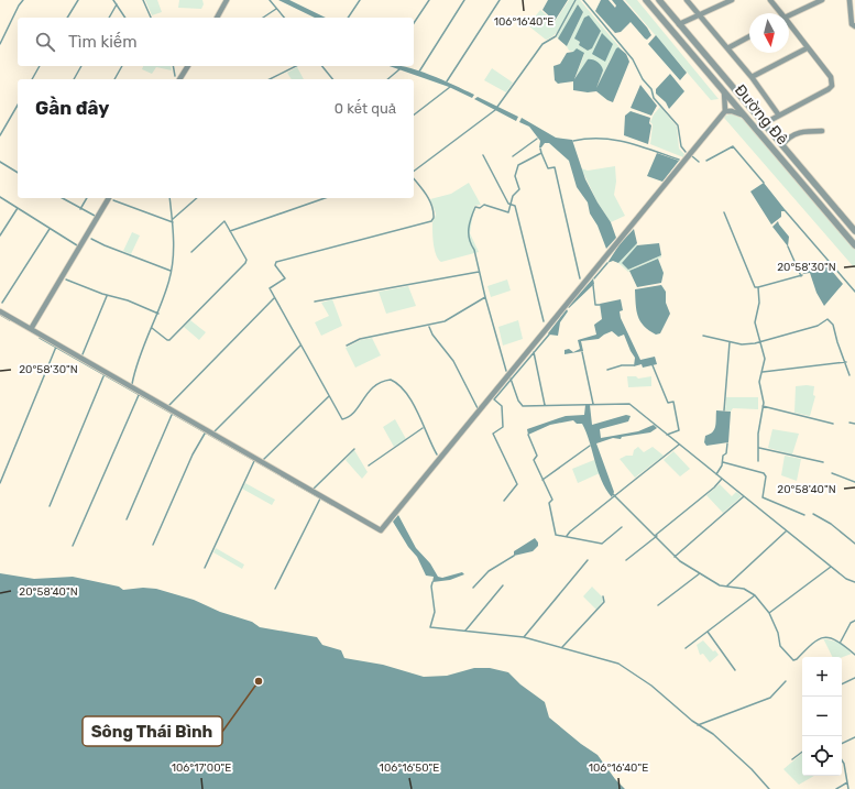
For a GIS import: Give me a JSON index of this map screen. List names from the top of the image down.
{
  "streets": {
    "street": ["Đường Đê"]
  },
  "places": ["Sông Thái Bình"],
  "north": "bottom",
  "page": {
    "search": "Tìm kiếm",
    "heading": ["Gần đây", "0 kết quả"],
    "map_buttons": ["+", "−"]
  },
  "coordinates": [
    "106°16'40\"E",
    "20°58'30\"N",
    "20°58'40\"N",
    "106°17'00\"E",
    "106°16'50\"E"
  ]
}
